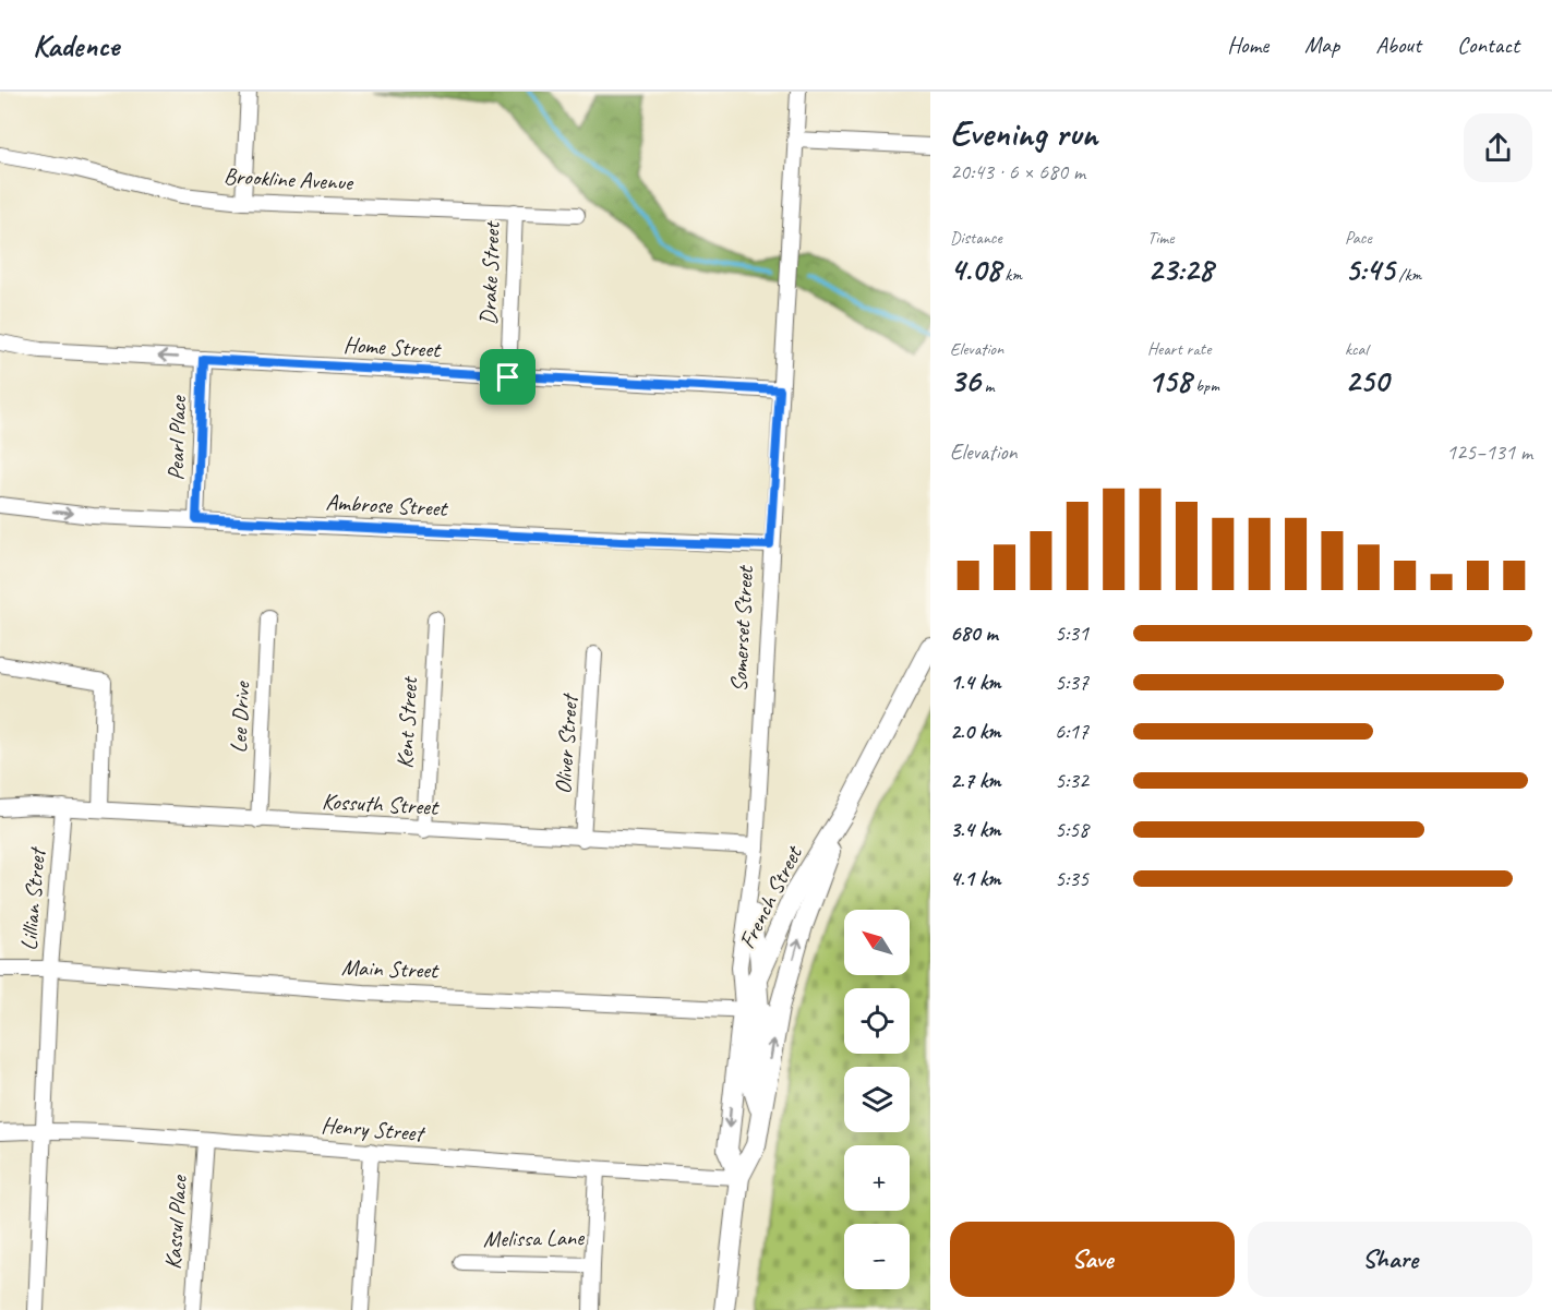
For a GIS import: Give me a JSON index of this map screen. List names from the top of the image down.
{
  "streets": {
    "main road": ["Somerset Street", "French Street"],
    "street": [
      "Brookline Avenue",
      "Drake Street",
      "Home Street",
      "Pearl Place",
      "Ambrose Street",
      "Lee Drive",
      "Kent Street",
      "Oliver Street",
      "Kossuth Street",
      "Lillian Street",
      "Main Street",
      "Henry Street",
      "Kassul Place",
      "Melissa Lane"
    ]
  },
  "crossings": [
    ["Brookline Avenue", "Drake Street"],
    ["Drake Street", "Home Street"],
    ["Home Street", "Pearl Place"],
    ["Home Street", "Somerset Street"],
    ["Pearl Place", "Ambrose Street"],
    ["Ambrose Street", "Somerset Street"],
    ["Somerset Street", "Kossuth Street"],
    ["Somerset Street", "French Street"],
    ["Somerset Street", "Main Street"],
    ["Somerset Street", "Henry Street"],
    ["Lee Drive", "Kossuth Street"],
    ["Kent Street", "Kossuth Street"],
    ["Oliver Street", "Kossuth Street"],
    ["Kossuth Street", "Lillian Street"],
    ["French Street", "Main Street"],
    ["Lillian Street", "Main Street"],
    ["Lillian Street", "Henry Street"],
    ["Henry Street", "Kassul Place"],
    ["Henry Street", "Melissa Lane"]
  ],
  "north": "top left",
  "page": {
    "header": "Kadence",
    "nav": [
      "Home",
      "Map",
      "About",
      "Contact"
    ],
    "heading": ["Evening run", "20:43 · 6 × 680 m"],
    "stats": [
      ["Distance", "4.08 km"],
      ["Time", "23:28"],
      ["Pace", "5:45 /km"],
      ["Elevation", "36 m"],
      ["Heart rate", "158 bpm"],
      ["kcal", "250"]
    ],
    "chart": ["Elevation", "125–131 m"],
    "list": [
      {
        "name": "680 m",
        "note": "5:31"
      },
      {
        "name": "1.4 km",
        "note": "5:37"
      },
      {
        "name": "2.0 km",
        "note": "6:17"
      },
      {
        "name": "2.7 km",
        "note": "5:32"
      },
      {
        "name": "3.4 km",
        "note": "5:58"
      },
      {
        "name": "4.1 km",
        "note": "5:35"
      }
    ],
    "map_buttons": ["+", "−"],
    "buttons": ["Save", "Share"]
  }
}
